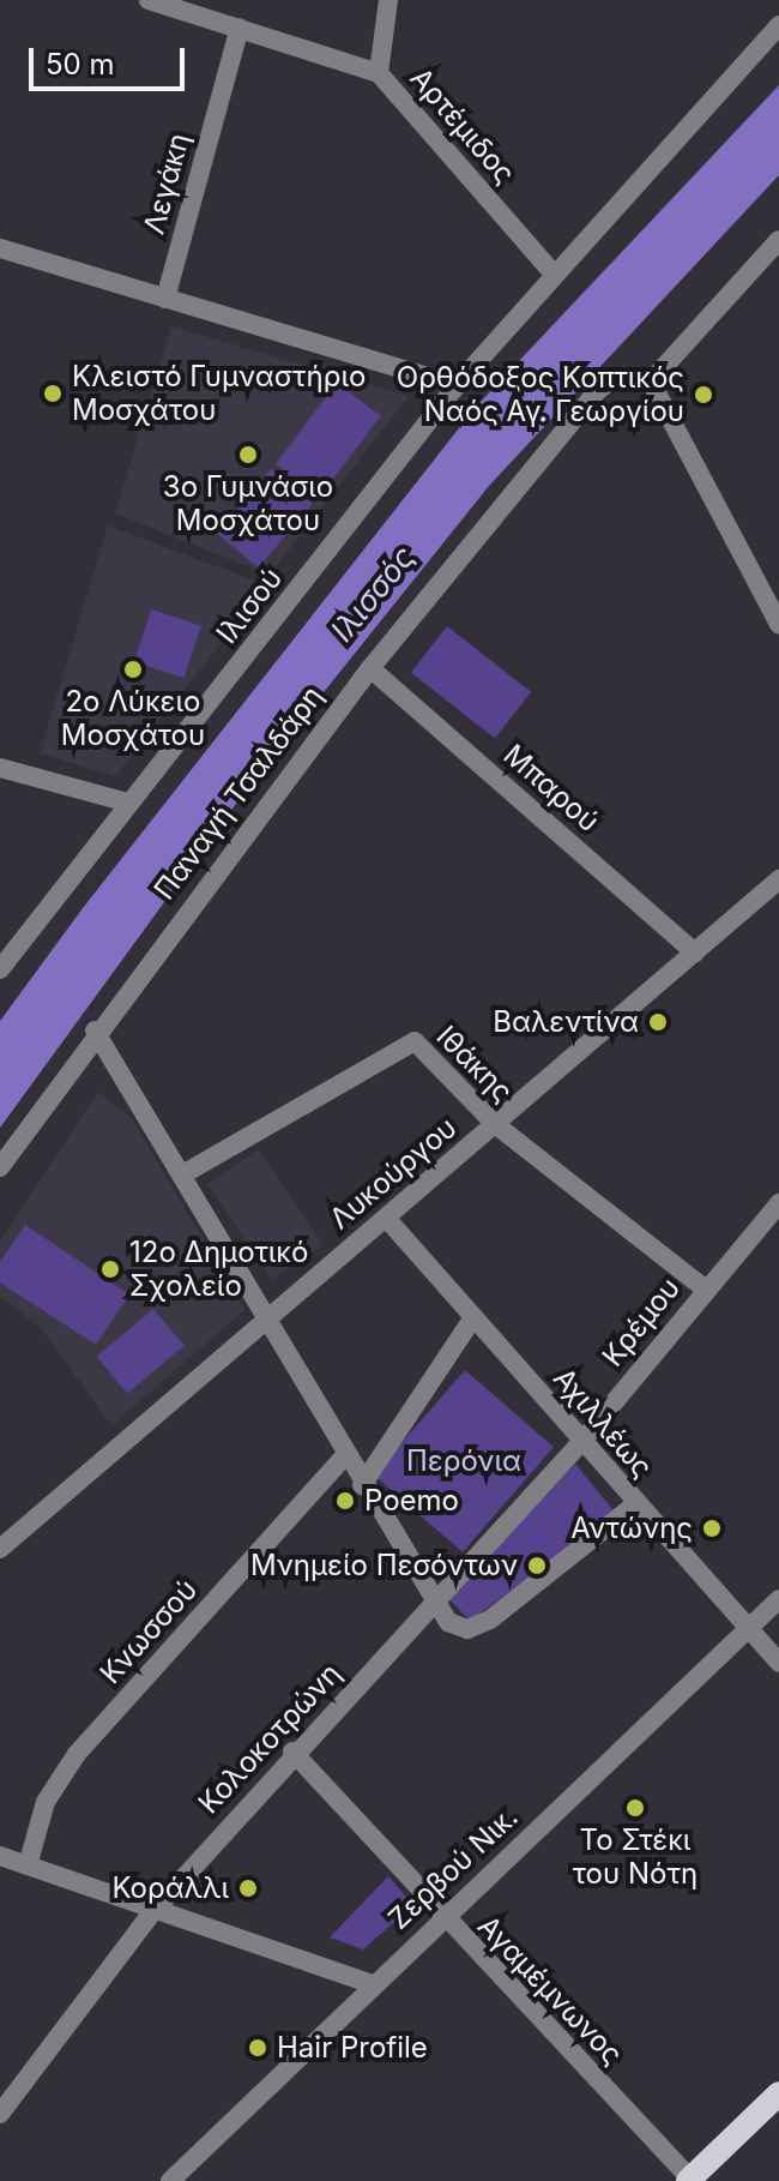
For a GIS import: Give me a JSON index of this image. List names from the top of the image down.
{
  "streets": {
    "street": [
      "Αρτέμιδος",
      "Λεγάκη",
      "Ιλισού",
      "Μπαρού",
      "Παναγή Τσαλδάρη",
      "Ιθάκης",
      "Λυκούργου",
      "Κρέμου",
      "Αχιλλέως",
      "Κνωσσού",
      "Κολοκοτρώνη",
      "Ζερβού Νικ.",
      "Αγαμέμνωνος"
    ]
  },
  "crossings": [
    ["Αρτέμιδος", "Ιλισού"],
    ["Μπαρού", "Παναγή Τσαλδάρη"],
    ["Μπαρού", "Λυκούργου"],
    ["Ιθάκης", "Λυκούργου"],
    ["Ιθάκης", "Κρέμου"],
    ["Λυκούργου", "Αχιλλέως"],
    ["Κρέμου", "Αχιλλέως"],
    ["Κρέμου", "Κολοκοτρώνη"],
    ["Αχιλλέως", "Ζερβού Νικ."],
    ["Κολοκοτρώνη", "Αγαμέμνωνος"],
    ["Ζερβού Νικ.", "Αγαμέμνωνος"]
  ],
  "water": ["Ιλισσός"],
  "parks": ["Περόνια"],
  "places": [
    "Κλειστό Γυμναστήριο Μοσχάτου",
    "Ορθόδοξος Κοπτικός Ναός Αγ. Γεωργίου",
    "3o Γυμνάσιο Μοσχάτου",
    "2ο Λύκειο Μοσχάτου",
    "Βαλεντίνα",
    "12ο Δημοτικό Σχολείο",
    "Poemo",
    "Αντώνης",
    "Μνημείο Πεσόντων",
    "Το Στέκι του Νότη",
    "Κοράλλι",
    "Hair Profile"
  ],
  "scale_bar": "50 m"
}
